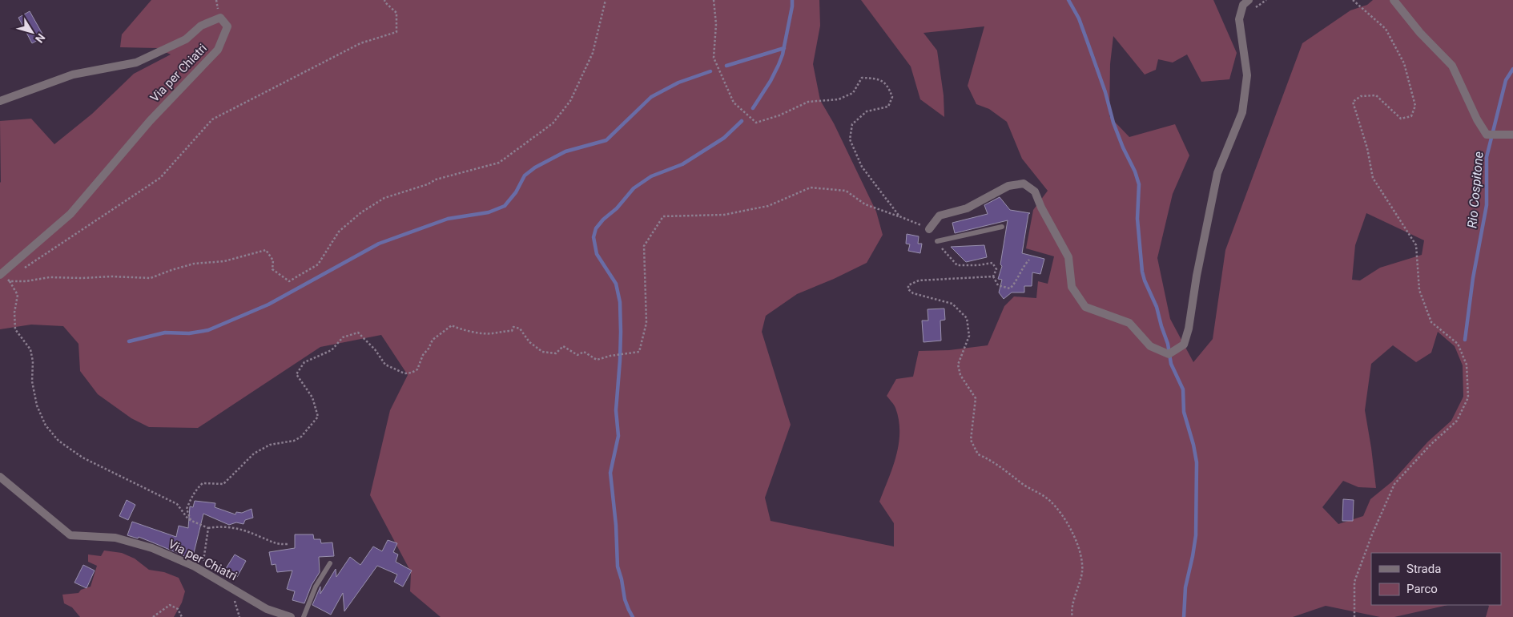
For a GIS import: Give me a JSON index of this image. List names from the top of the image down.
{
  "streets": {
    "street": ["Via per Chiatri"]
  },
  "water": ["Rio Cospitone"],
  "legend": ["Strada", "Parco"],
  "north": "bottom right"
}
